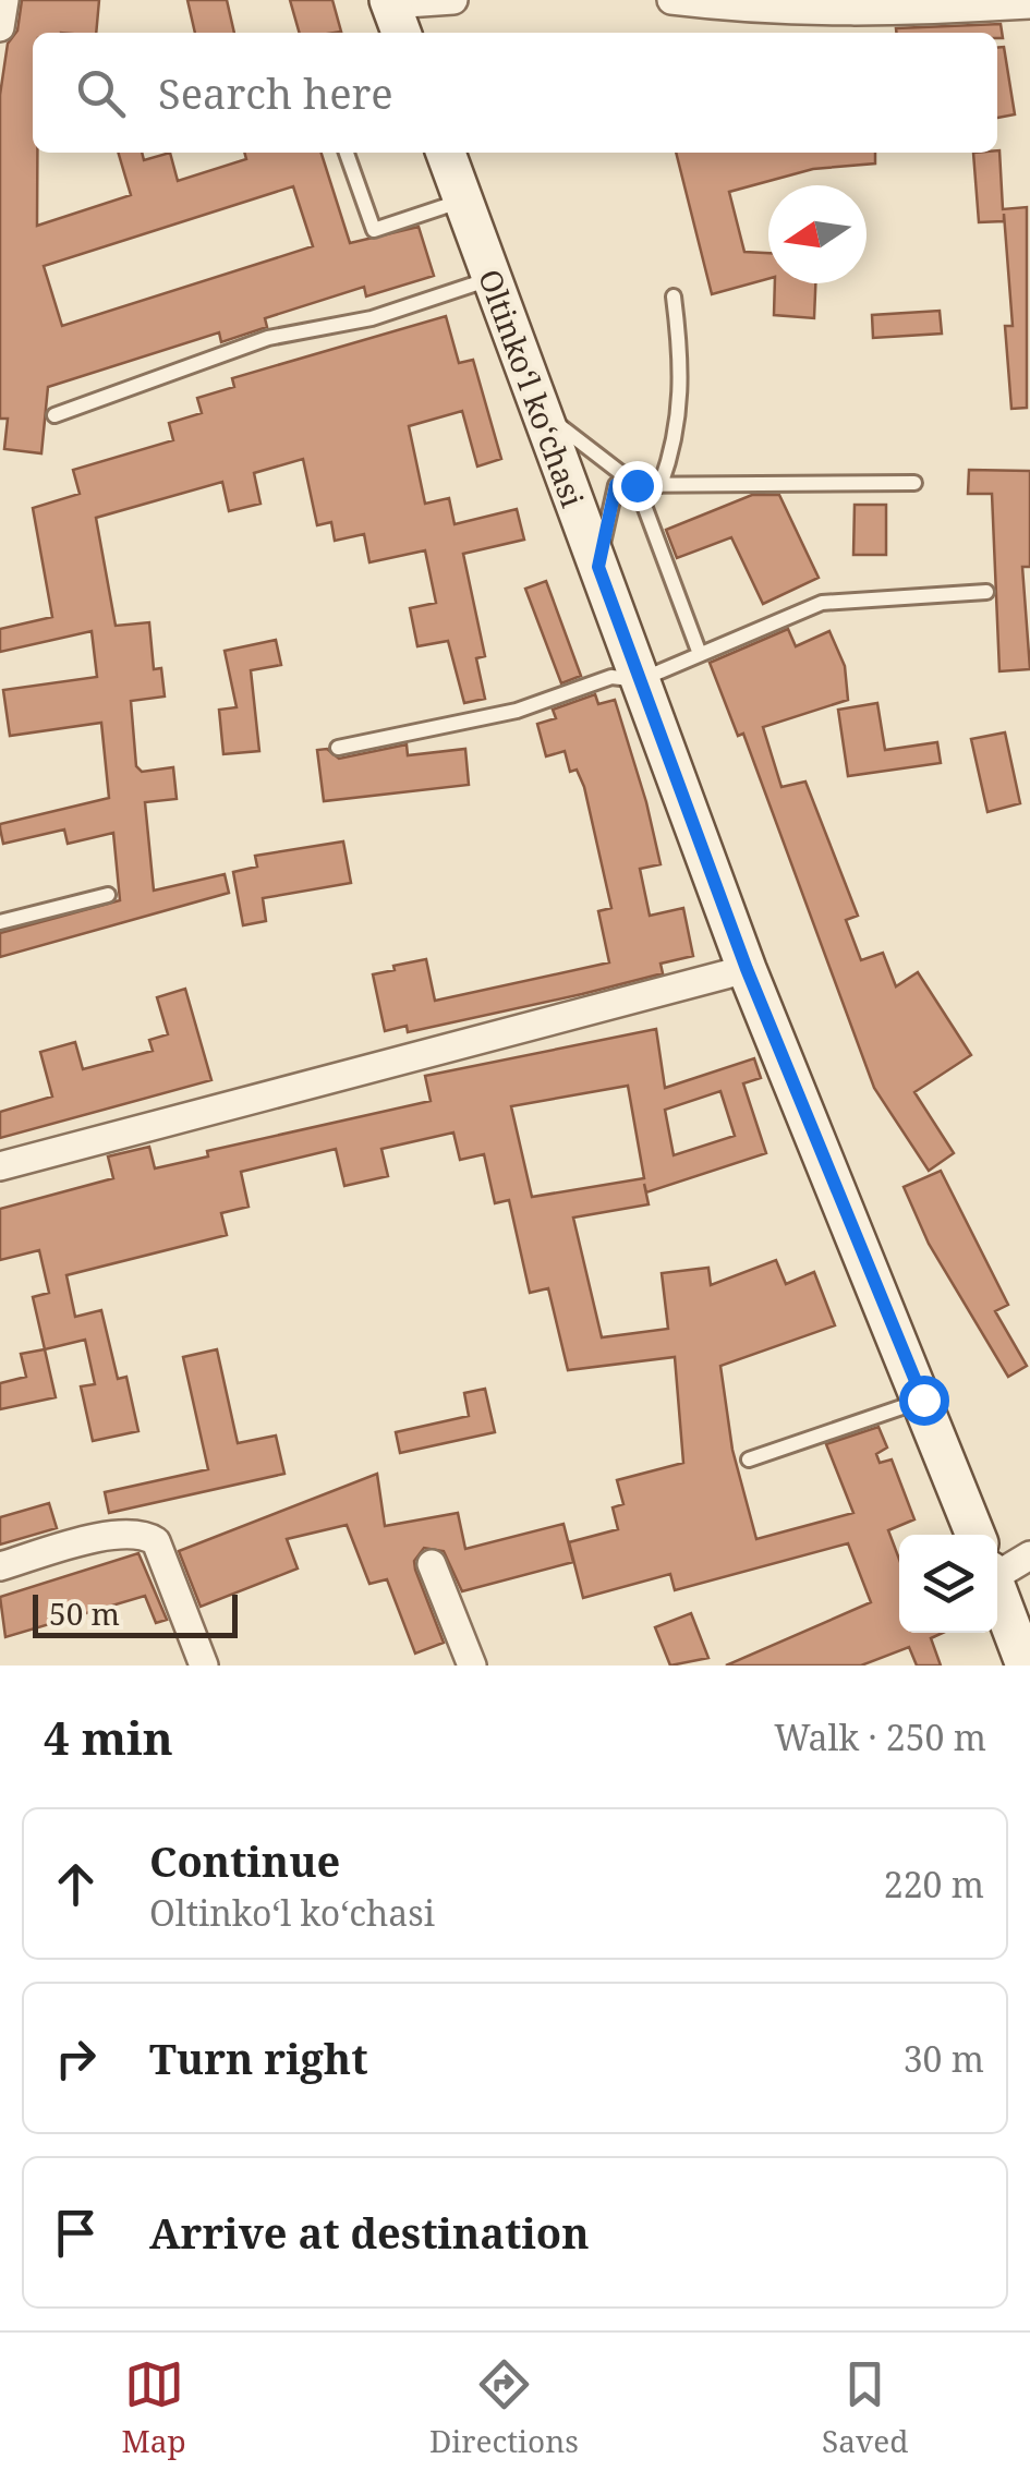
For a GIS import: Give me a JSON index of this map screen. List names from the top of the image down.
{
  "streets": {
    "main road": ["Oltinkoʻl koʻchasi"]
  },
  "scale_bar": "50 m",
  "north": "left",
  "page": {
    "search": "Search here",
    "scale": "50 m",
    "heading": ["4 min", "Walk · 250 m"],
    "list": [
      ["Continue", "Oltinkoʻl koʻchasi", "220 m"],
      ["Turn right", "30 m"],
      "Arrive at destination"
    ],
    "nav": ["Map", "Directions", "Saved"]
  }
}
